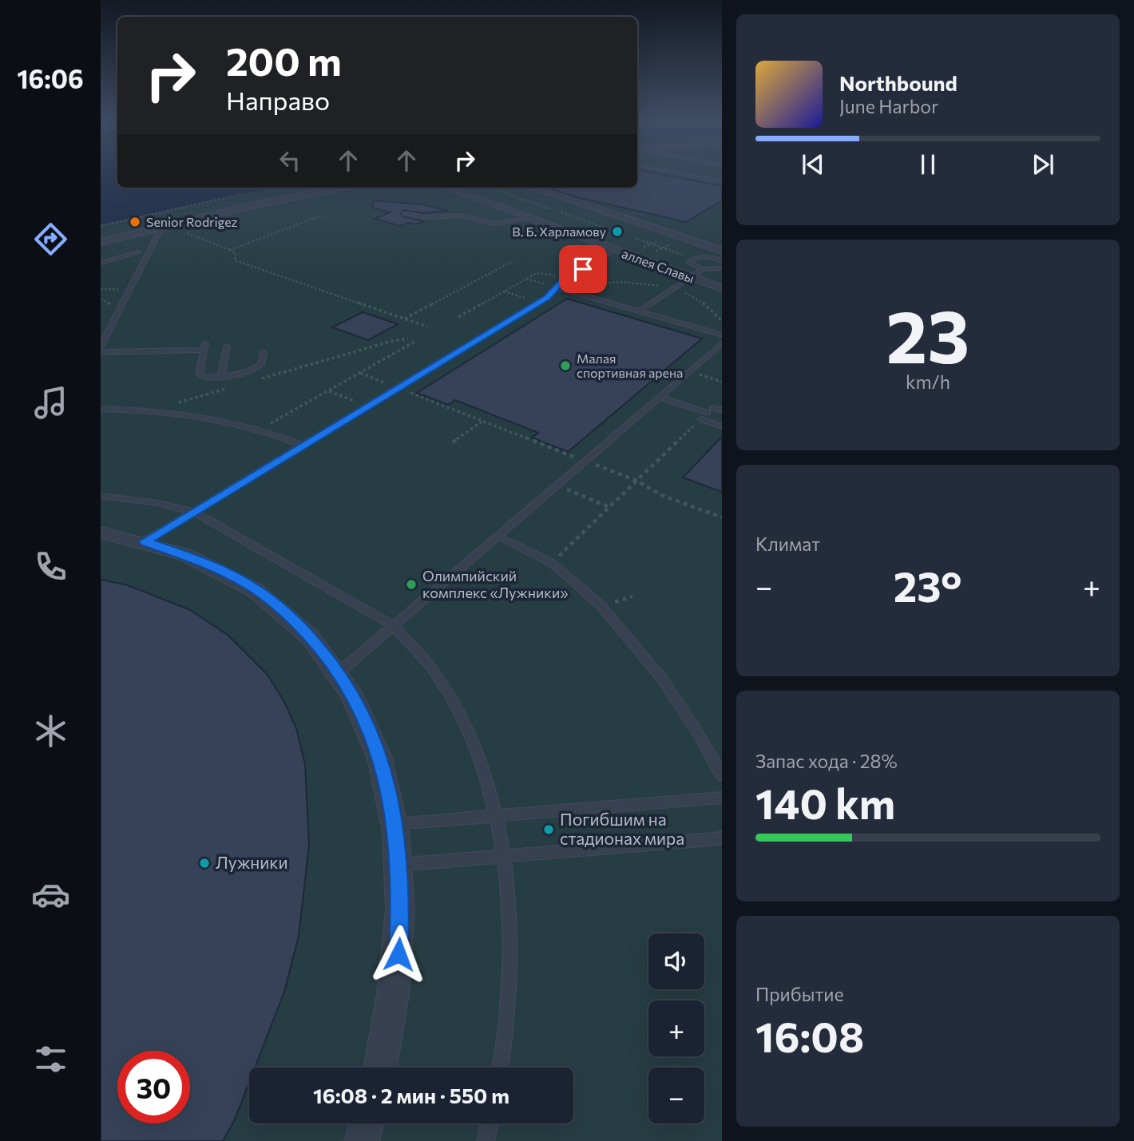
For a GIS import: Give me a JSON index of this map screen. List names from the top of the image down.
{
  "streets": {
    "street": ["аллея Славы"]
  },
  "places": [
    "Senior Rodrigez",
    "В. Б. Харламову",
    "Малая спортивная арена",
    "Олимпийский комплекс «Лужники»",
    "Погибшим на стадионах мира",
    "Лужники"
  ],
  "page": {
    "tabs": "16:06",
    "turn": ["200 m", "Направо"],
    "song": ["Northbound", "June Harbor"],
    "tile": [
      ["23", "km/h"],
      "Климат",
      ["Запас хода · 28%", "140 km"],
      ["Прибытие", "16:08"]
    ],
    "heat": ["−", "23°", "+"],
    "map_buttons": ["+", "−"],
    "limit": "30",
    "trip": "16:08 · 2 мин · 550 m"
  }
}
